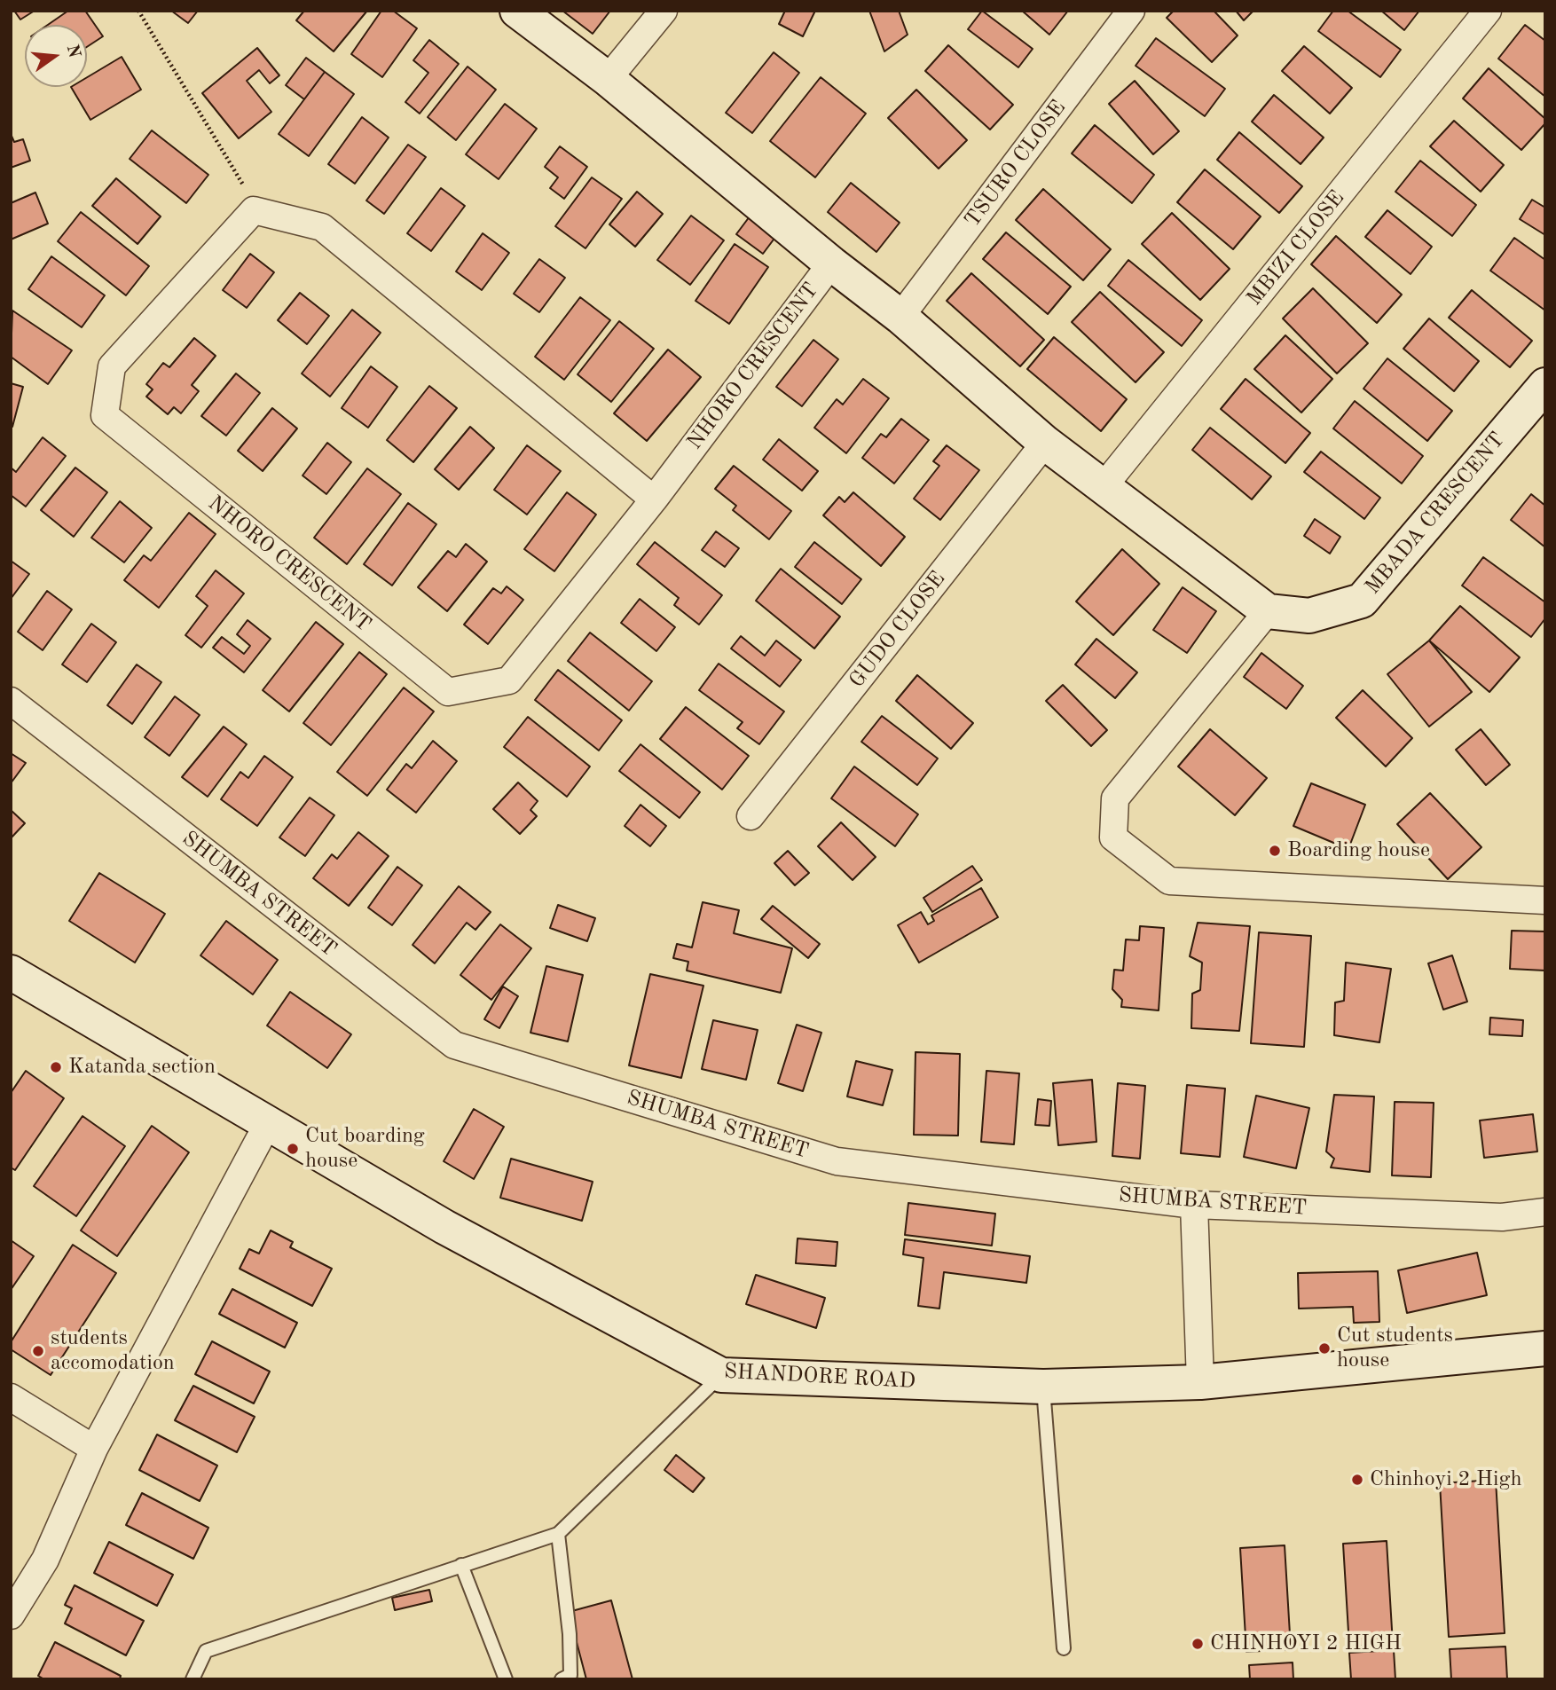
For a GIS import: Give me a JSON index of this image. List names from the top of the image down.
{
  "streets": {
    "street": [
      "TSURO CLOSE",
      "MBIZI CLOSE",
      "NHORO CRESCENT",
      "MBADA CRESCENT",
      "GUDO CLOSE",
      "SHUMBA STREET",
      "SHANDORE ROAD"
    ]
  },
  "places": [
    "Boarding house",
    "Katanda section",
    "Cut boarding house",
    "Cut students house",
    "students accomodation",
    "Chinhoyi 2 High",
    "CHINHOYI 2 HIGH"
  ],
  "north": "right"
}
